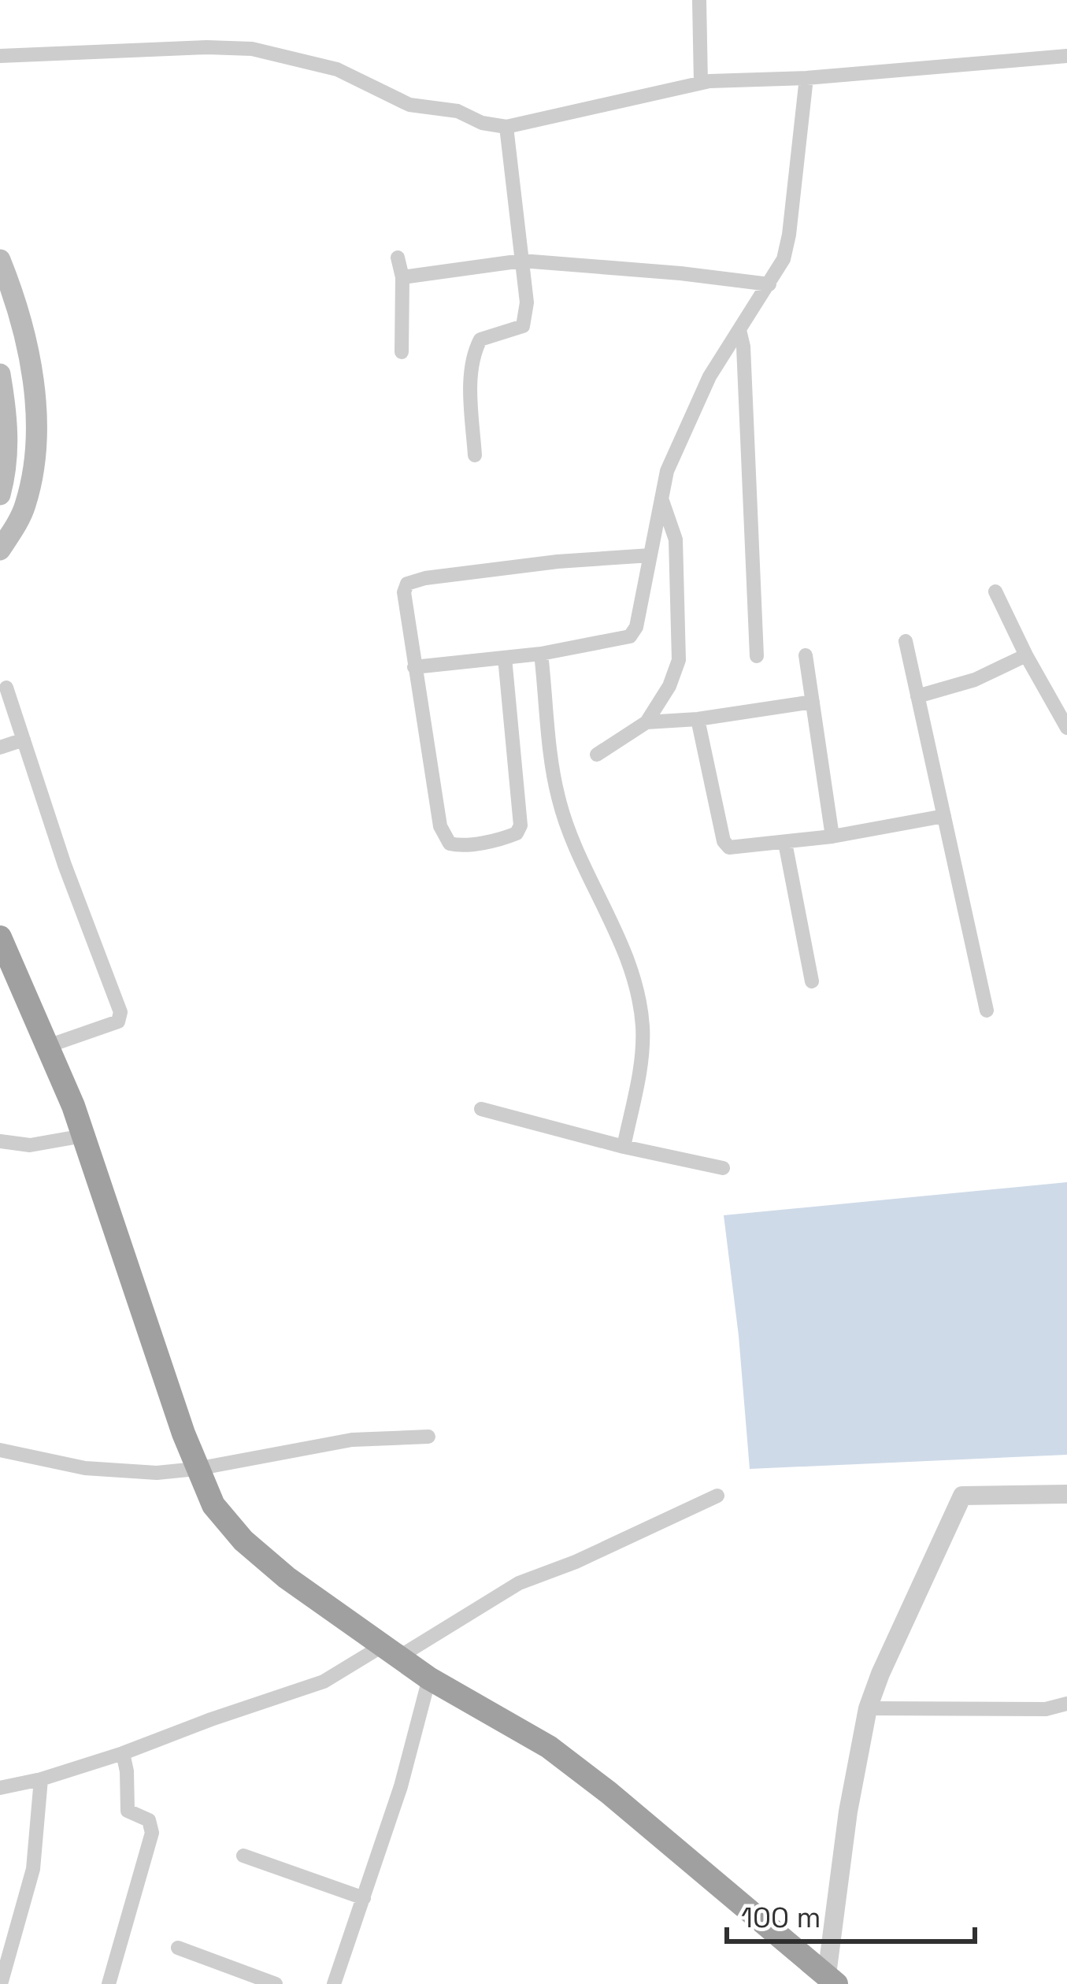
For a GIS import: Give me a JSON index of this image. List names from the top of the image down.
{
  "scale_bar": "100 m"
}
